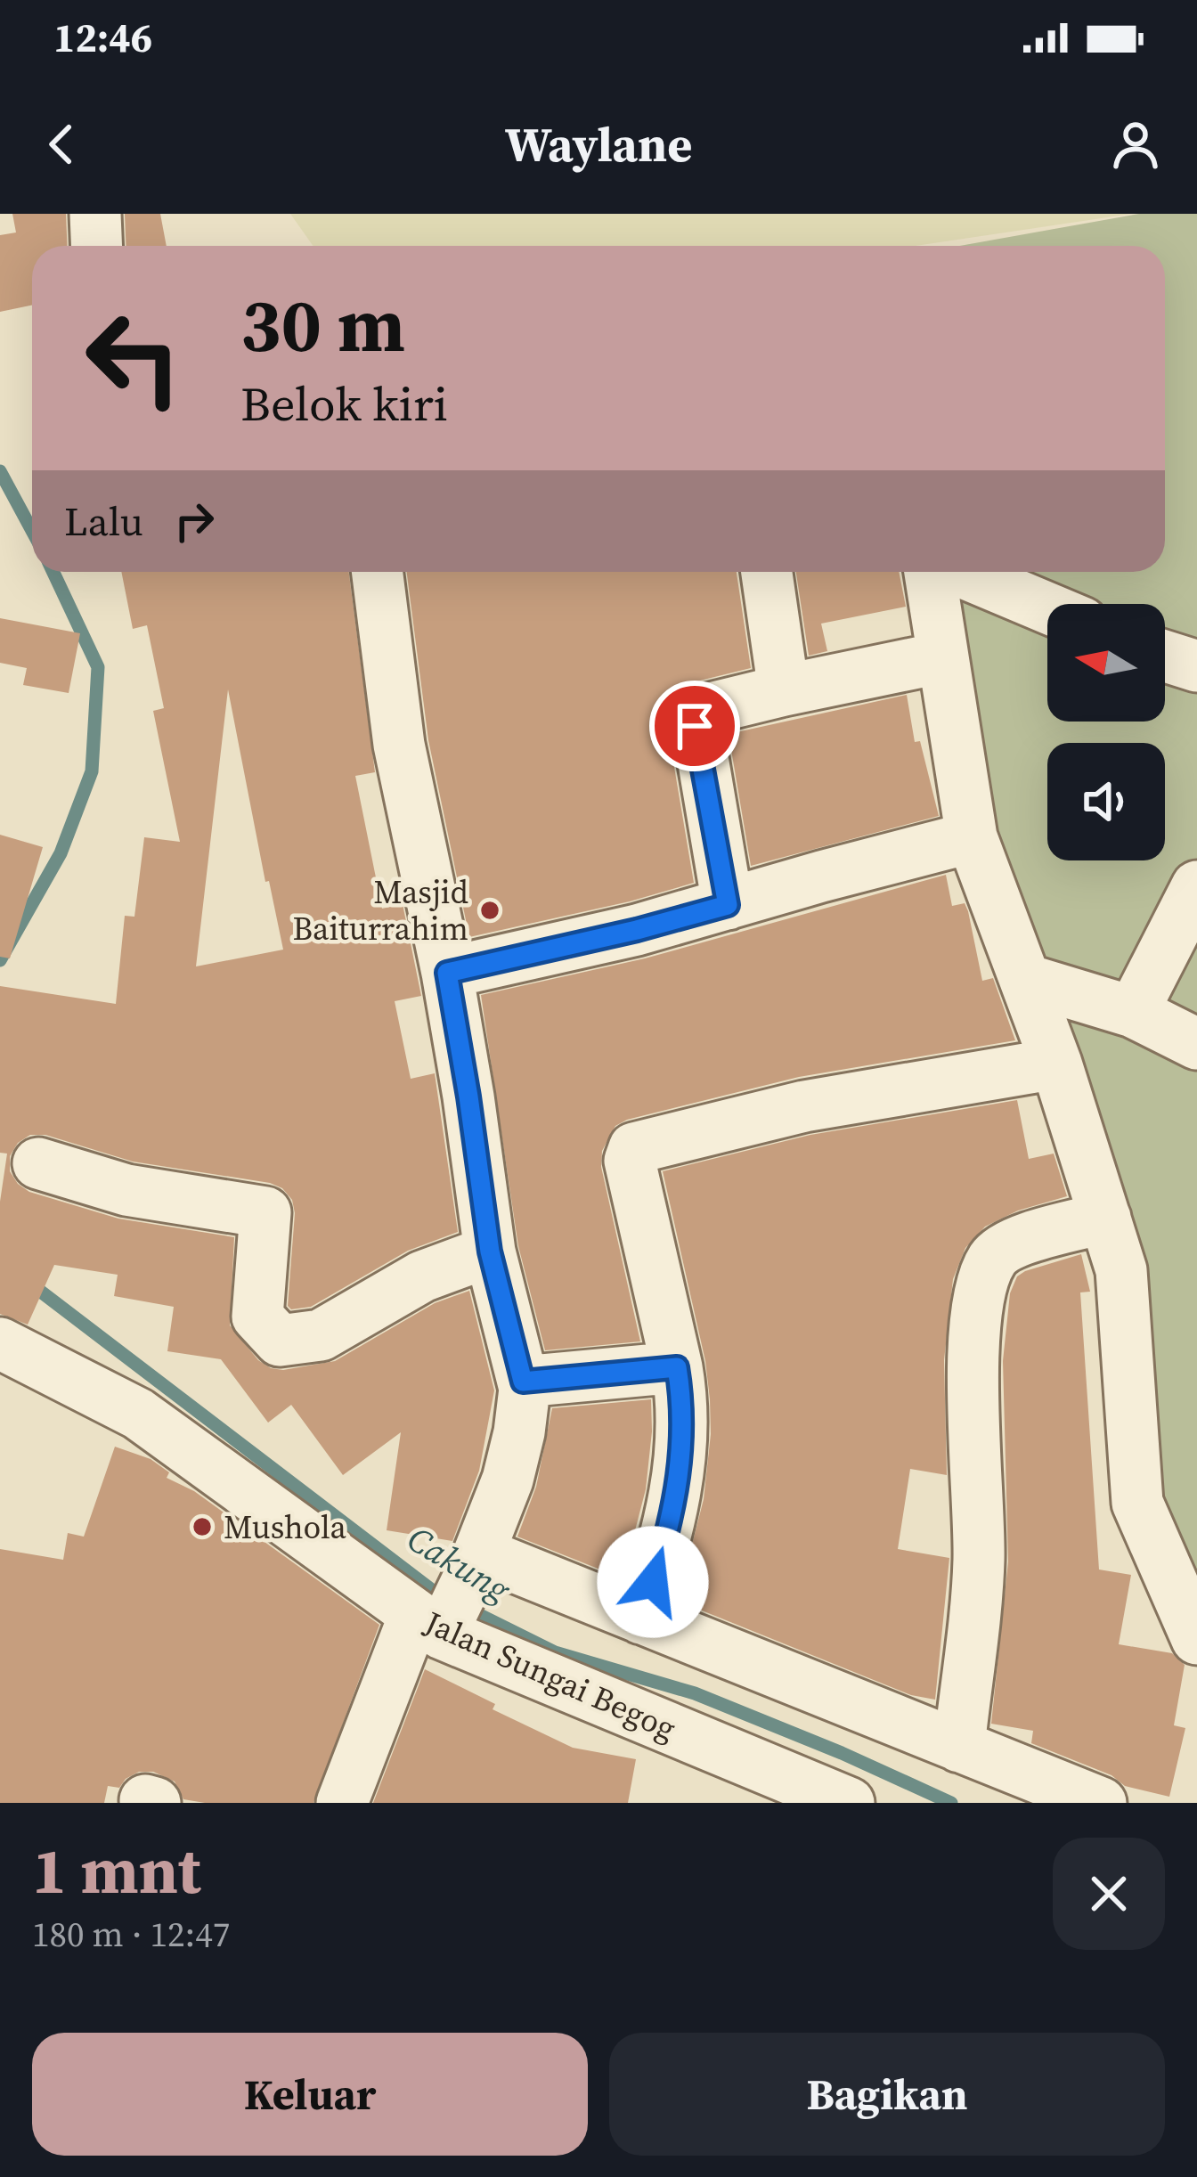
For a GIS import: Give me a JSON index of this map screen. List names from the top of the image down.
{
  "streets": {
    "street": ["Jalan Sungai Begog"]
  },
  "water": ["Cakung"],
  "places": ["Masjid Baiturrahim", "Mushola"],
  "north": "left",
  "page": {
    "status": "12:46",
    "header": "Waylane",
    "turn": ["30 m", "Belok kiri"],
    "then": "Lalu",
    "heading": ["1 mnt", "180 m · 12:47"],
    "buttons": ["Keluar", "Bagikan"]
  }
}
